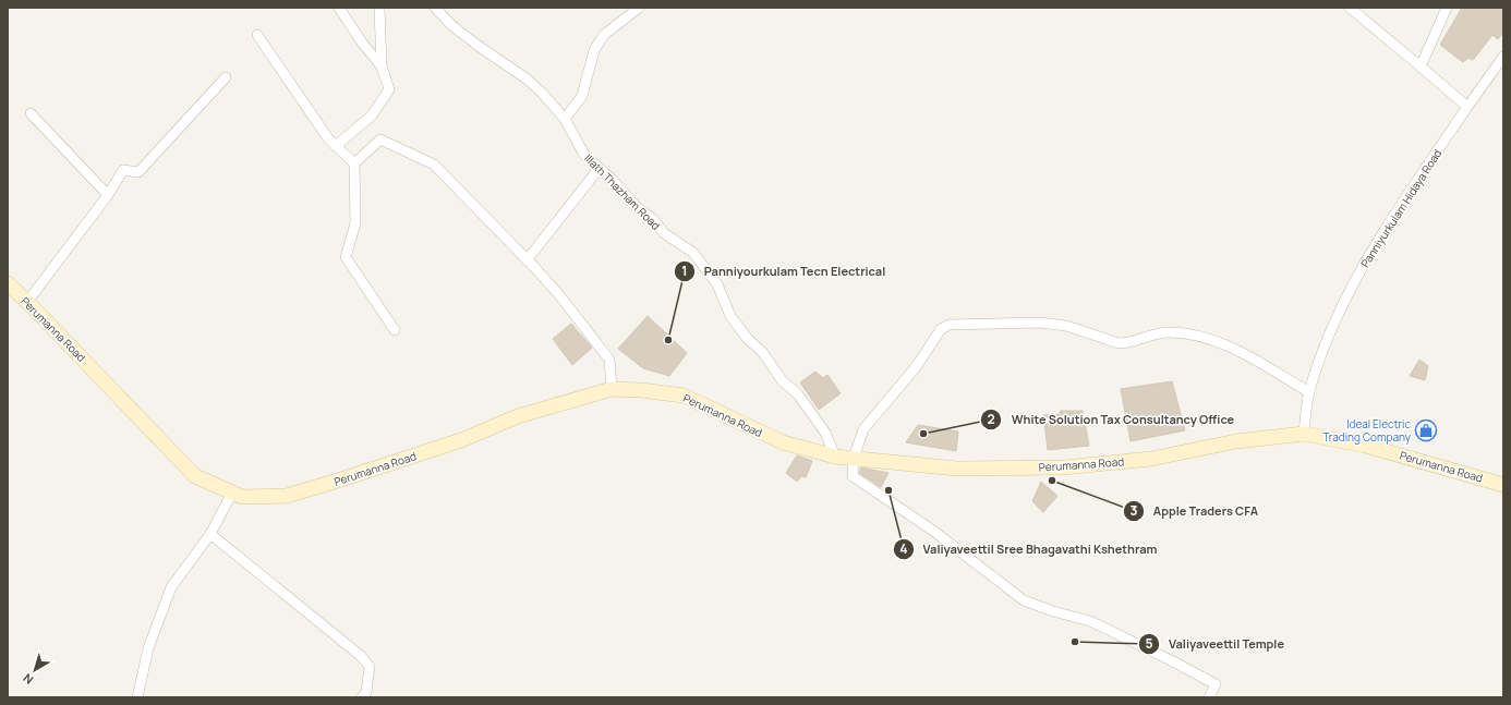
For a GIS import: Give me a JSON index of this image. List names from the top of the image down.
{
  "streets": {
    "main road": ["Perumanna Road"],
    "street": ["Illath Thazham Road", "Panniyurkulam Hidaya Road"]
  },
  "crossings": [
    ["Illath Thazham Road", "Perumanna Road"],
    ["Panniyurkulam Hidaya Road", "Perumanna Road"]
  ],
  "places": {
    "other": [
      "Panniyourkulam Tecn Electrical",
      "White Solution Tax Consultancy Office",
      "Apple Traders CFA",
      "Valiyaveettil Sree Bhagavathi Kshethram",
      "Valiyaveettil Temple"
    ],
    "shop": ["Ideal Electric Trading Company"]
  },
  "north": "bottom left"
}
